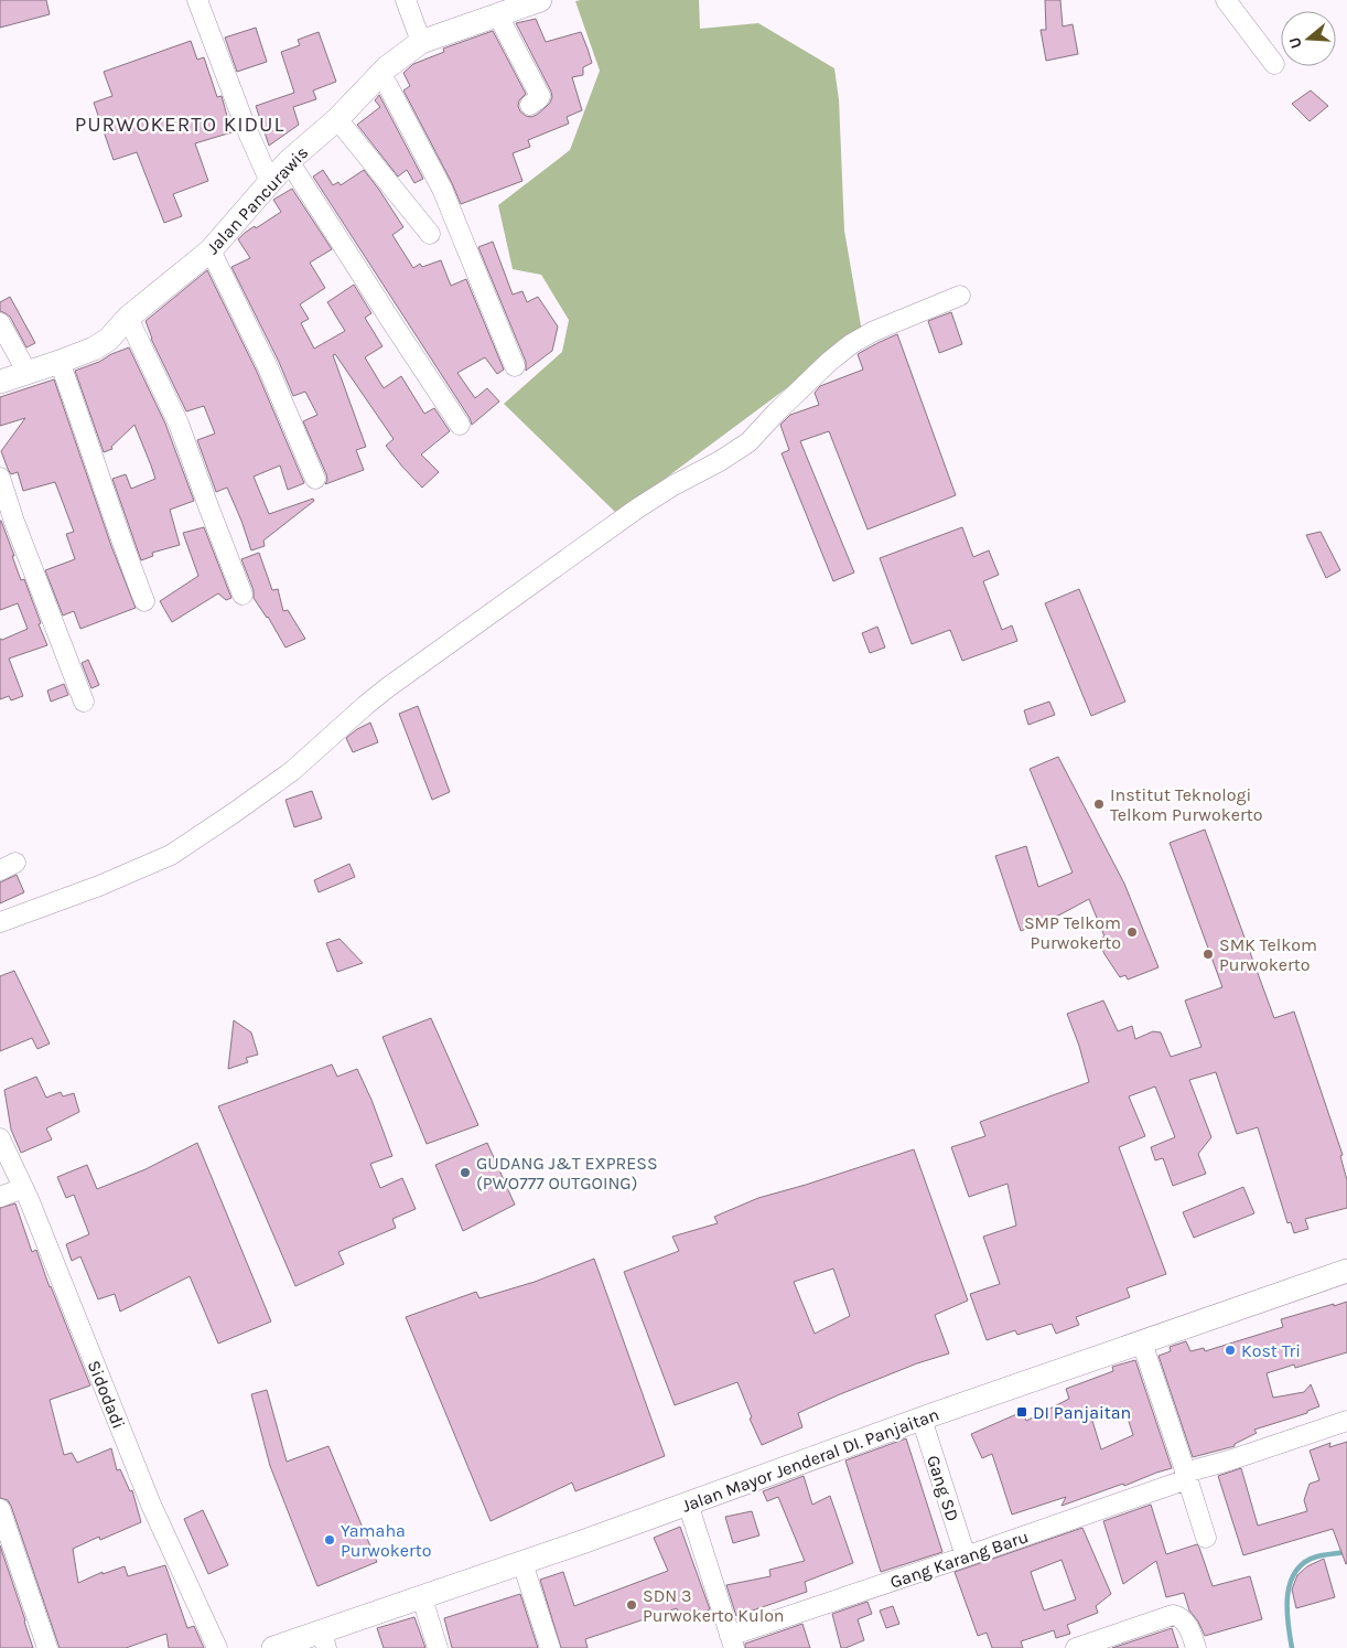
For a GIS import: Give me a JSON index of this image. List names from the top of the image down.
{
  "streets": {
    "street": [
      "Jalan Pancurawis",
      "Sidodadi",
      "Jalan Mayor Jenderal DI. Panjaitan",
      "Gang SD",
      "Gang Karang Baru"
    ]
  },
  "crossings": [
    ["Jalan Mayor Jenderal DI. Panjaitan", "Gang SD"],
    ["Gang SD", "Gang Karang Baru"]
  ],
  "districts": ["PURWOKERTO KIDUL"],
  "places": {
    "other": [
      "Institut Teknologi Telkom Purwokerto",
      "SMP Telkom Purwokerto",
      "SMK Telkom Purwokerto",
      "GUDANG J&T EXPRESS (PWO777 OUTGOING)",
      "Kost Tri",
      "Yamaha Purwokerto",
      "SDN 3 Purwokerto Kulon"
    ],
    "transit": ["DI Panjaitan"]
  },
  "north": "left"
}
